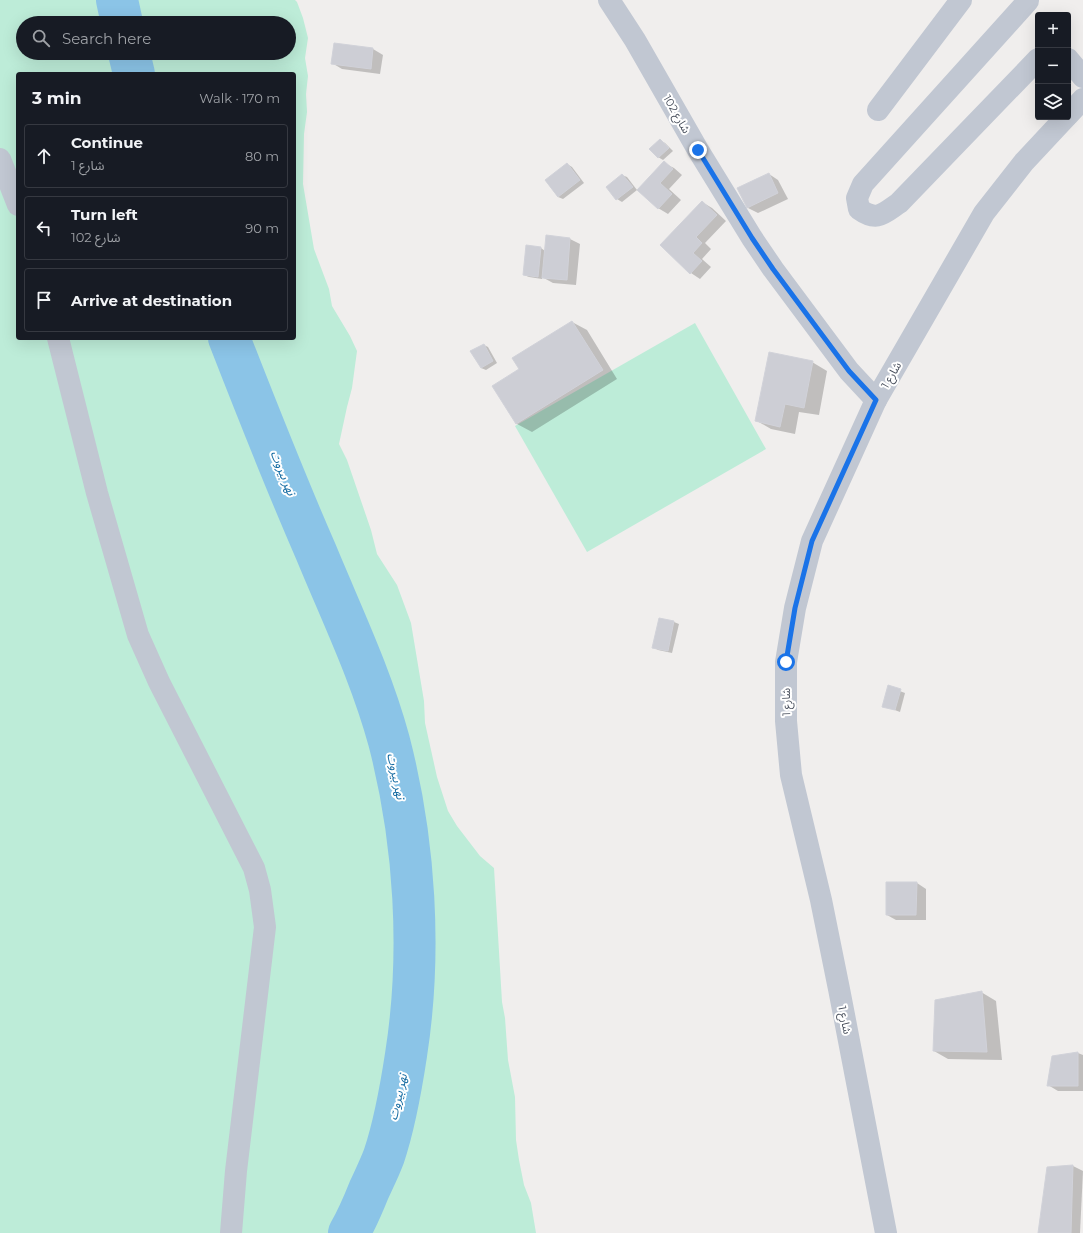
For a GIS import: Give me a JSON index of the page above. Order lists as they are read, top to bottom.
{
  "streets": {
    "street": ["شارع 102", "شارع 1"]
  },
  "crossings": [
    ["شارع 102", "شارع 1"]
  ],
  "water": ["نهر بيروت"],
  "page": {
    "map_buttons": ["+", "−"],
    "search": "Search here",
    "heading": ["3 min", "Walk · 170 m"],
    "list": [
      ["Continue", "شارع 1", "80 m"],
      ["Turn left", "شارع 102", "90 m"],
      "Arrive at destination"
    ]
  }
}
